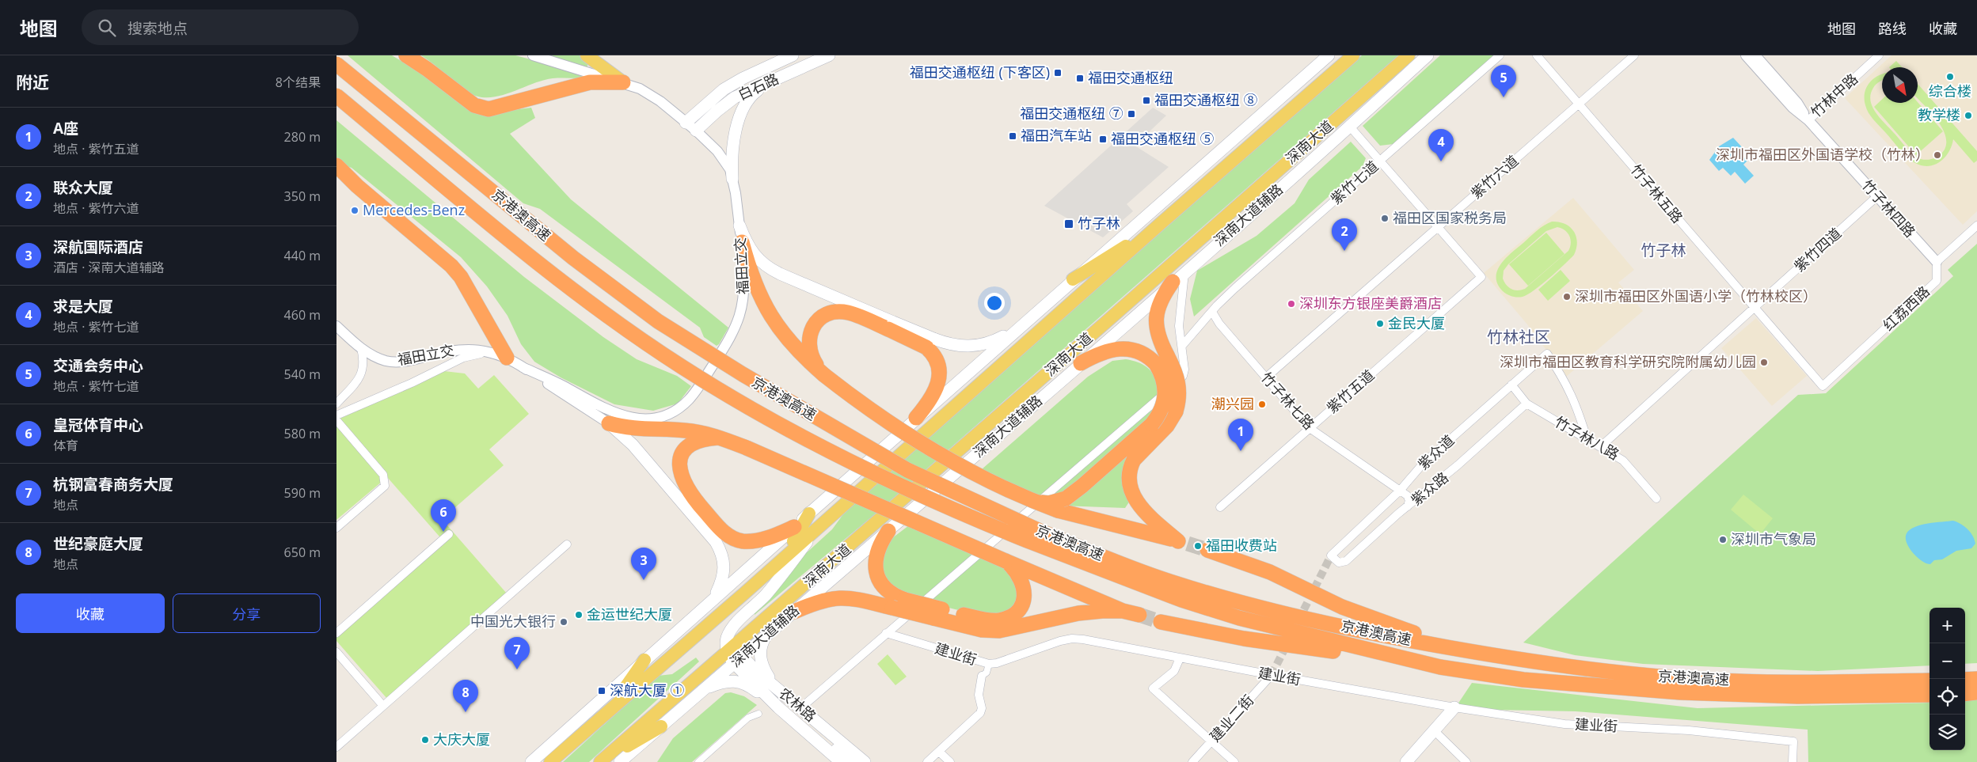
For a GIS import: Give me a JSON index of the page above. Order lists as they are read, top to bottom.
{
  "streets": {
    "highway": ["京港澳高速"],
    "main road": [
      "白石路",
      "深南大道",
      "深南大道辅路",
      "农林路"
    ],
    "street": [
      "竹林中路",
      "紫竹六道",
      "紫竹七道",
      "竹子林五路",
      "竹子林四路",
      "紫竹四道",
      "福田立交",
      "红荔西路",
      "紫竹五道",
      "竹子林七路",
      "竹子林八路",
      "紫众道",
      "紫众路",
      "建业街",
      "建业二街"
    ]
  },
  "crossings": [
    ["白石路", "福田立交"],
    ["竹林中路", "竹子林四路"],
    ["深南大道", "深南大道辅路"],
    ["深南大道", "农林路"],
    ["紫竹六道", "竹子林五路"],
    ["紫竹六道", "紫竹五道"],
    ["紫竹六道", "竹子林七路"],
    ["紫竹七道", "竹子林七路"],
    ["竹子林五路", "紫竹四道"],
    ["竹子林五路", "红荔西路"],
    ["竹子林四路", "紫竹四道"],
    ["竹子林四路", "红荔西路"],
    ["深南大道辅路", "农林路"],
    ["紫竹四道", "竹子林八路"],
    ["紫竹五道", "竹子林七路"],
    ["竹子林七路", "紫众道"],
    ["竹子林七路", "紫众路"],
    ["竹子林八路", "紫众道"],
    ["竹子林八路", "紫众路"],
    ["紫众道", "紫众路"],
    ["建业街", "建业二街"]
  ],
  "districts": ["竹子林", "竹林社区"],
  "places": {
    "transit": [
      "福田交通枢纽 (下客区)",
      "福田交通枢纽",
      "福田交通枢纽 ⑧",
      "福田交通枢纽 ⑦",
      "福田汽车站",
      "福田交通枢纽 ⑤",
      "竹子林",
      "深航大厦 ①"
    ],
    "other": [
      "综合楼",
      "教学楼",
      "深圳市福田区外国语学校（竹林）",
      "Mercedes-Benz",
      "福田区国家税务局",
      "深圳市福田区外国语小学（竹林校区）",
      "深圳东方银座美爵酒店",
      "金民大厦",
      "深圳市福田区教育科学研究院附属幼儿园",
      "潮兴园",
      "深圳市气象局",
      "福田收费站",
      "金运世纪大厦",
      "中国光大银行",
      "大庆大厦"
    ]
  },
  "north": "bottom right",
  "page": {
    "header": "地图",
    "search": "搜索地点",
    "nav": ["地图", "路线", "收藏"],
    "heading": ["附近", "8个结果"],
    "pins": [
      "5",
      "4",
      "2",
      "1",
      "6",
      "3",
      "7",
      "8"
    ],
    "list": [
      {
        "mark": "1",
        "name": "A座",
        "note": "地点 · 紫竹五道",
        "value": "280 m"
      },
      {
        "mark": "2",
        "name": "联众大厦",
        "note": "地点 · 紫竹六道",
        "value": "350 m"
      },
      {
        "mark": "3",
        "name": "深航国际酒店",
        "note": "酒店 · 深南大道辅路",
        "value": "440 m"
      },
      {
        "mark": "4",
        "name": "求是大厦",
        "note": "地点 · 紫竹七道",
        "value": "460 m"
      },
      {
        "mark": "5",
        "name": "交通会务中心",
        "note": "地点 · 紫竹七道",
        "value": "540 m"
      },
      {
        "mark": "6",
        "name": "皇冠体育中心",
        "note": "体育",
        "value": "580 m"
      },
      {
        "mark": "7",
        "name": "杭钢富春商务大厦",
        "note": "地点",
        "value": "590 m"
      },
      {
        "mark": "8",
        "name": "世纪豪庭大厦",
        "note": "地点",
        "value": "650 m"
      }
    ],
    "buttons": ["收藏", "分享"],
    "map_buttons": ["+", "−"]
  }
}
